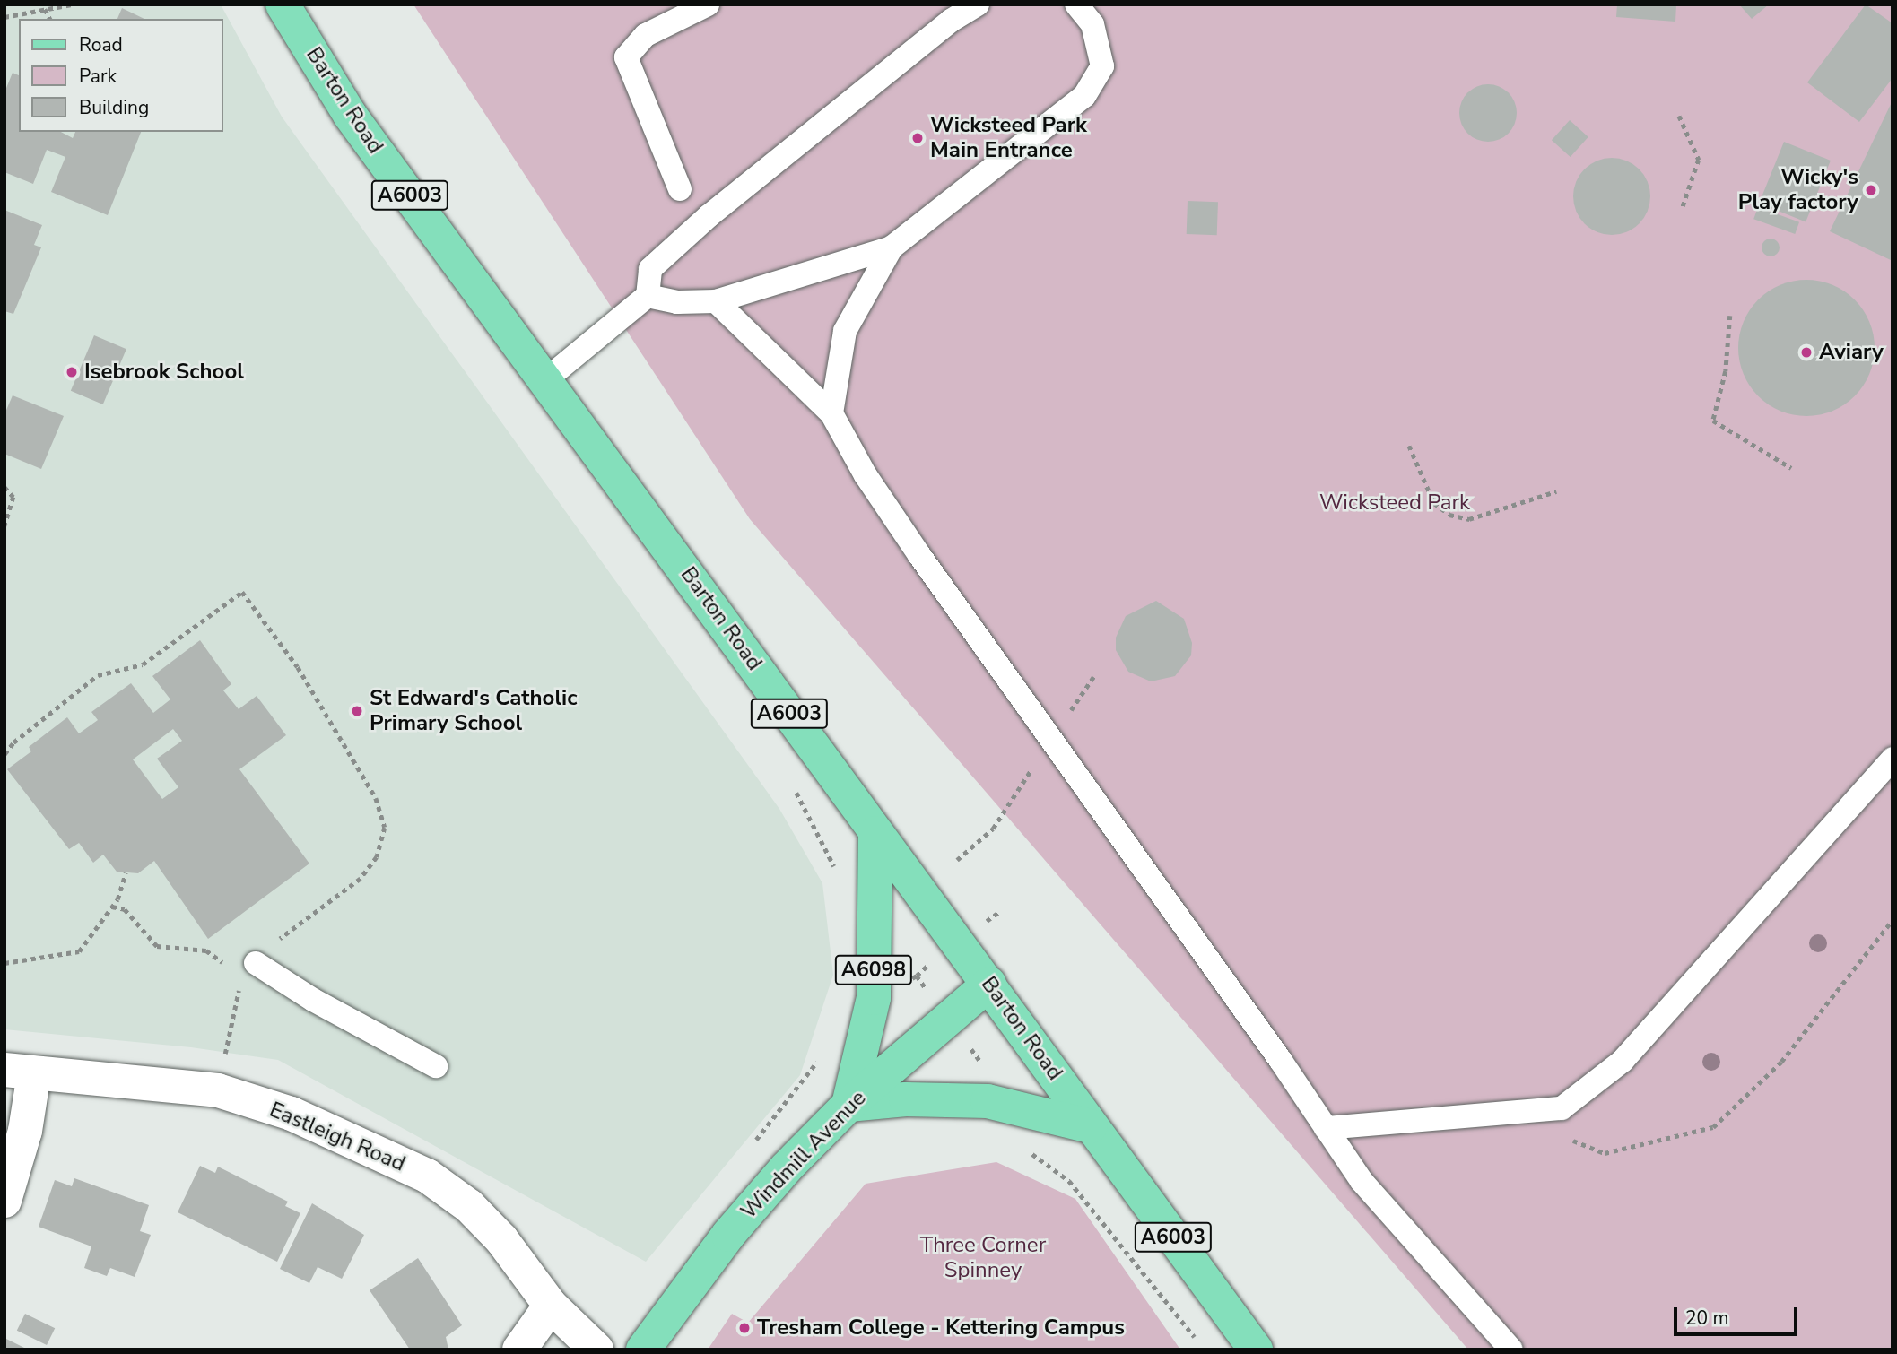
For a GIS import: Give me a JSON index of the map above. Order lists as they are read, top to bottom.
{
  "streets": {
    "main road": [
      "Barton Road",
      "A6003",
      "A6098",
      "Windmill Avenue"
    ],
    "street": ["Eastleigh Road"]
  },
  "crossings": [
    ["Barton Road", "A6098"],
    ["Barton Road", "Windmill Avenue"],
    ["A6098", "Windmill Avenue"]
  ],
  "parks": ["Wicksteed Park", "Three Corner Spinney"],
  "places": [
    "Wicksteed Park Main Entrance",
    "Wicky's Play factory",
    "Aviary",
    "Isebrook School",
    "St Edward's Catholic Primary School",
    "Tresham College - Kettering Campus"
  ],
  "legend": ["Road", "Park", "Building"],
  "scale_bar": "20 m"
}
